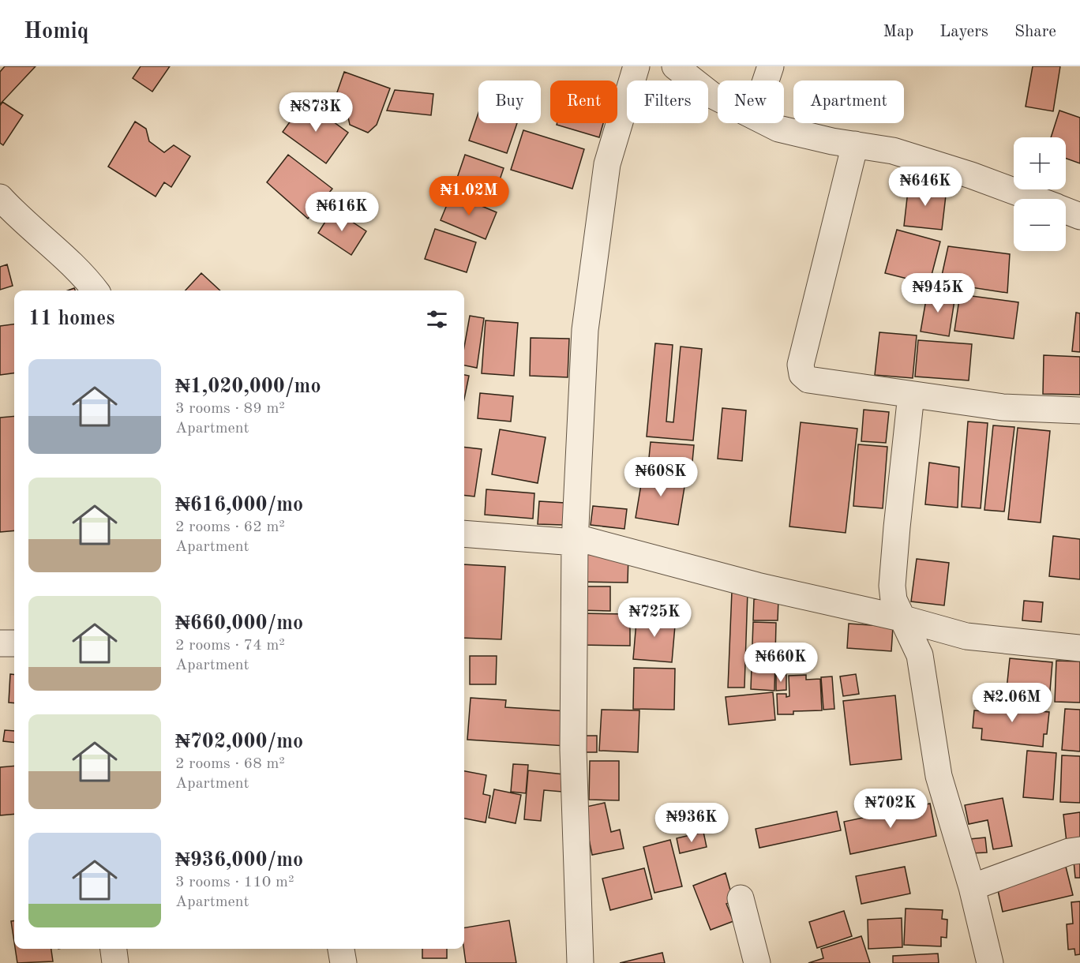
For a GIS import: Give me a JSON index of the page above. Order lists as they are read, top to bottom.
{
  "page": {
    "header": "Homiq",
    "nav": ["Map", "Layers", "Share"],
    "chip": [
      "Buy",
      "Rent",
      "Filters",
      "New",
      "Apartment"
    ],
    "price": [
      "₦873K",
      "₦646K",
      "₦1.02M",
      "₦616K",
      "₦945K",
      "₦608K",
      "₦725K",
      "₦660K",
      "₦2.06M",
      "₦702K",
      "₦936K"
    ],
    "map_buttons": ["+", "−"],
    "heading": "11 homes",
    "list": [
      {
        "name": "₦1,020,000/mo",
        "note": "3 rooms · 89 m² · Apartment"
      },
      {
        "name": "₦616,000/mo",
        "note": "2 rooms · 62 m² · Apartment"
      },
      {
        "name": "₦660,000/mo",
        "note": "2 rooms · 74 m² · Apartment"
      },
      {
        "name": "₦702,000/mo",
        "note": "2 rooms · 68 m² · Apartment"
      },
      {
        "name": "₦936,000/mo",
        "note": "3 rooms · 110 m² · Apartment"
      }
    ]
  }
}
